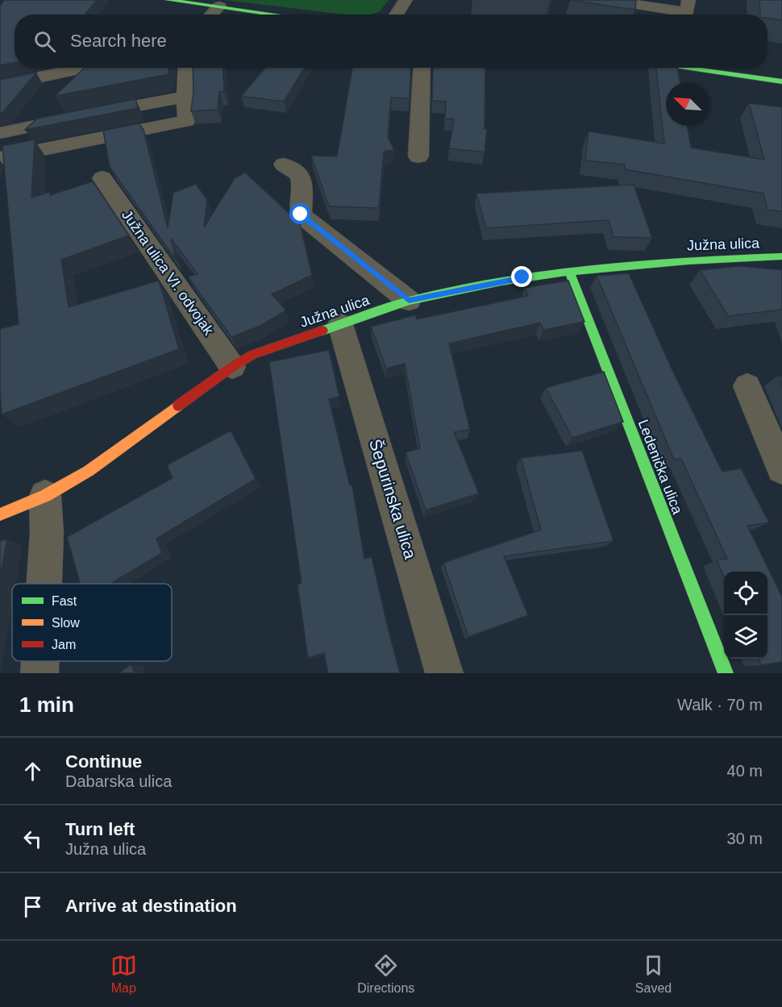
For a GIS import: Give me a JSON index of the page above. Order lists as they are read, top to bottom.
{
  "streets": {
    "street": [
      "Južna ulica",
      "Južna ulica VI. odvojak",
      "Ledenička ulica",
      "Šepurinska ulica"
    ]
  },
  "crossings": [
    ["Južna ulica", "Južna ulica VI. odvojak"],
    ["Južna ulica", "Ledenička ulica"],
    ["Južna ulica", "Šepurinska ulica"]
  ],
  "legend": ["Fast", "Slow", "Jam"],
  "north": "top left",
  "page": {
    "search": "Search here",
    "heading": ["1 min", "Walk · 70 m"],
    "list": [
      ["Continue", "Dabarska ulica", "40 m"],
      ["Turn left", "Južna ulica", "30 m"],
      "Arrive at destination"
    ],
    "nav": ["Map", "Directions", "Saved"]
  }
}
